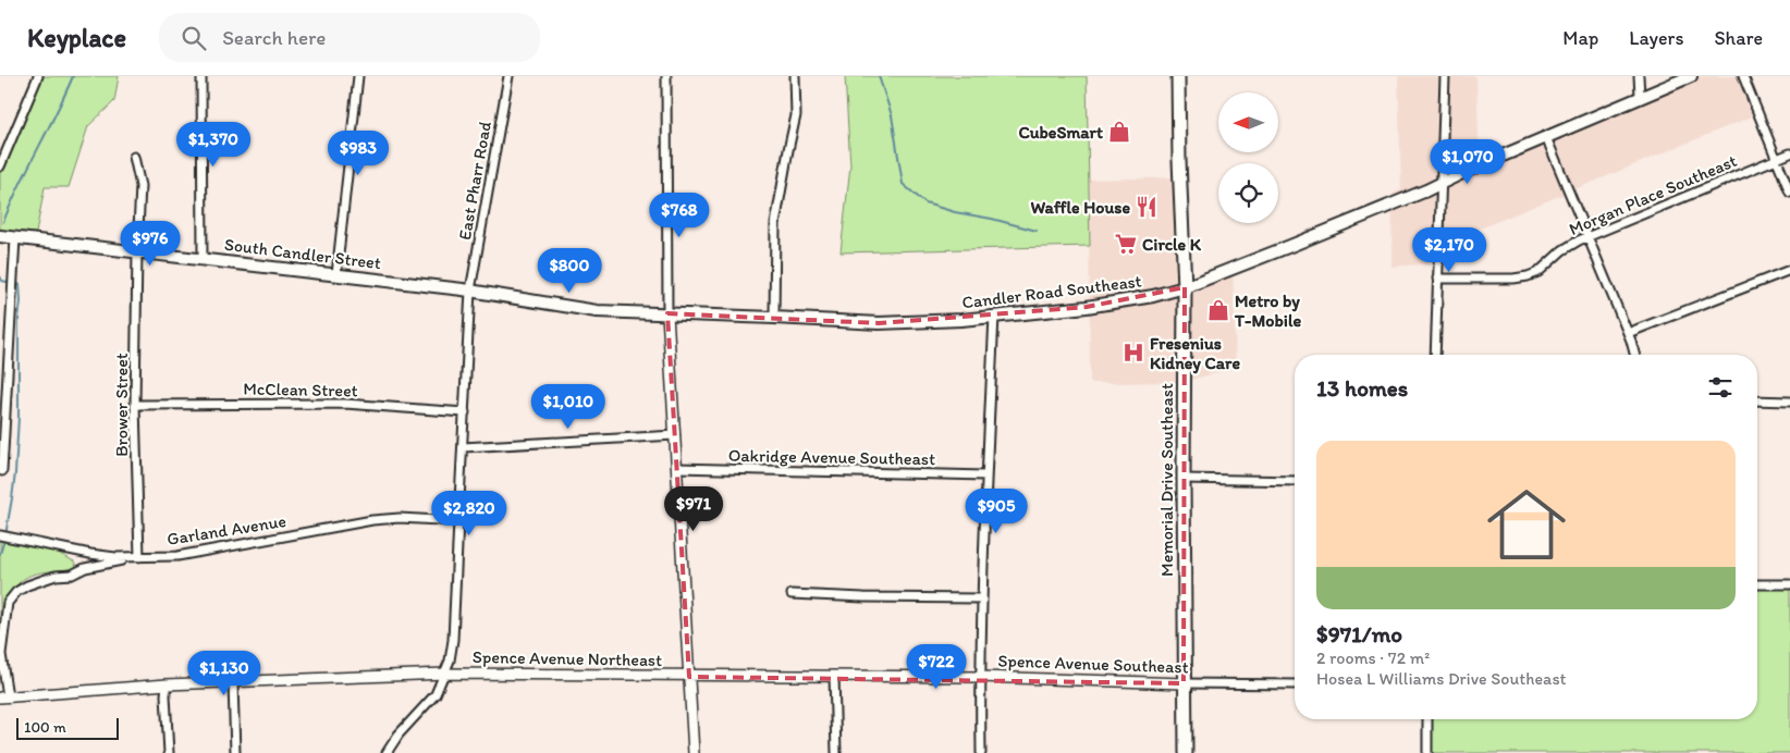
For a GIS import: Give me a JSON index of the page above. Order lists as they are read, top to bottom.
{
  "streets": {
    "main road": ["South Candler Street", "Candler Road Southeast", "Memorial Drive Southeast"],
    "street": [
      "East Pharr Road",
      "Morgan Place Southeast",
      "McClean Street",
      "Brower Street",
      "Oakridge Avenue Southeast",
      "Garland Avenue",
      "Spence Avenue Northeast",
      "Spence Avenue Southeast"
    ]
  },
  "crossings": [
    ["East Pharr Road", "South Candler Street"],
    ["East Pharr Road", "McClean Street"],
    ["East Pharr Road", "Garland Avenue"],
    ["East Pharr Road", "Spence Avenue Northeast"],
    ["South Candler Street", "Candler Road Southeast"],
    ["South Candler Street", "Brower Street"],
    ["Candler Road Southeast", "Memorial Drive Southeast"],
    ["McClean Street", "Brower Street"],
    ["Brower Street", "Garland Avenue"],
    ["Memorial Drive Southeast", "Spence Avenue Southeast"],
    ["Spence Avenue Northeast", "Spence Avenue Southeast"]
  ],
  "places": {
    "shop": ["CubeSmart", "Metro by T-Mobile"],
    "restaurant": ["Waffle House"],
    "supermarket": ["Circle K"],
    "hospital": ["Fresenius Kidney Care"]
  },
  "scale_bar": "100 m",
  "north": "left",
  "page": {
    "header": "Keyplace",
    "search": "Search here",
    "nav": ["Map", "Layers", "Share"],
    "price": [
      "$1,370",
      "$983",
      "$1,070",
      "$768",
      "$976",
      "$2,170",
      "$800",
      "$1,010",
      "$971",
      "$905",
      "$2,820",
      "$722",
      "$1,130"
    ],
    "heading": "13 homes",
    "list": [
      {
        "name": "$971/mo",
        "note": "2 rooms · 72 m² · Hosea L Williams Drive Southeast"
      }
    ],
    "scale": "100 m"
  }
}
